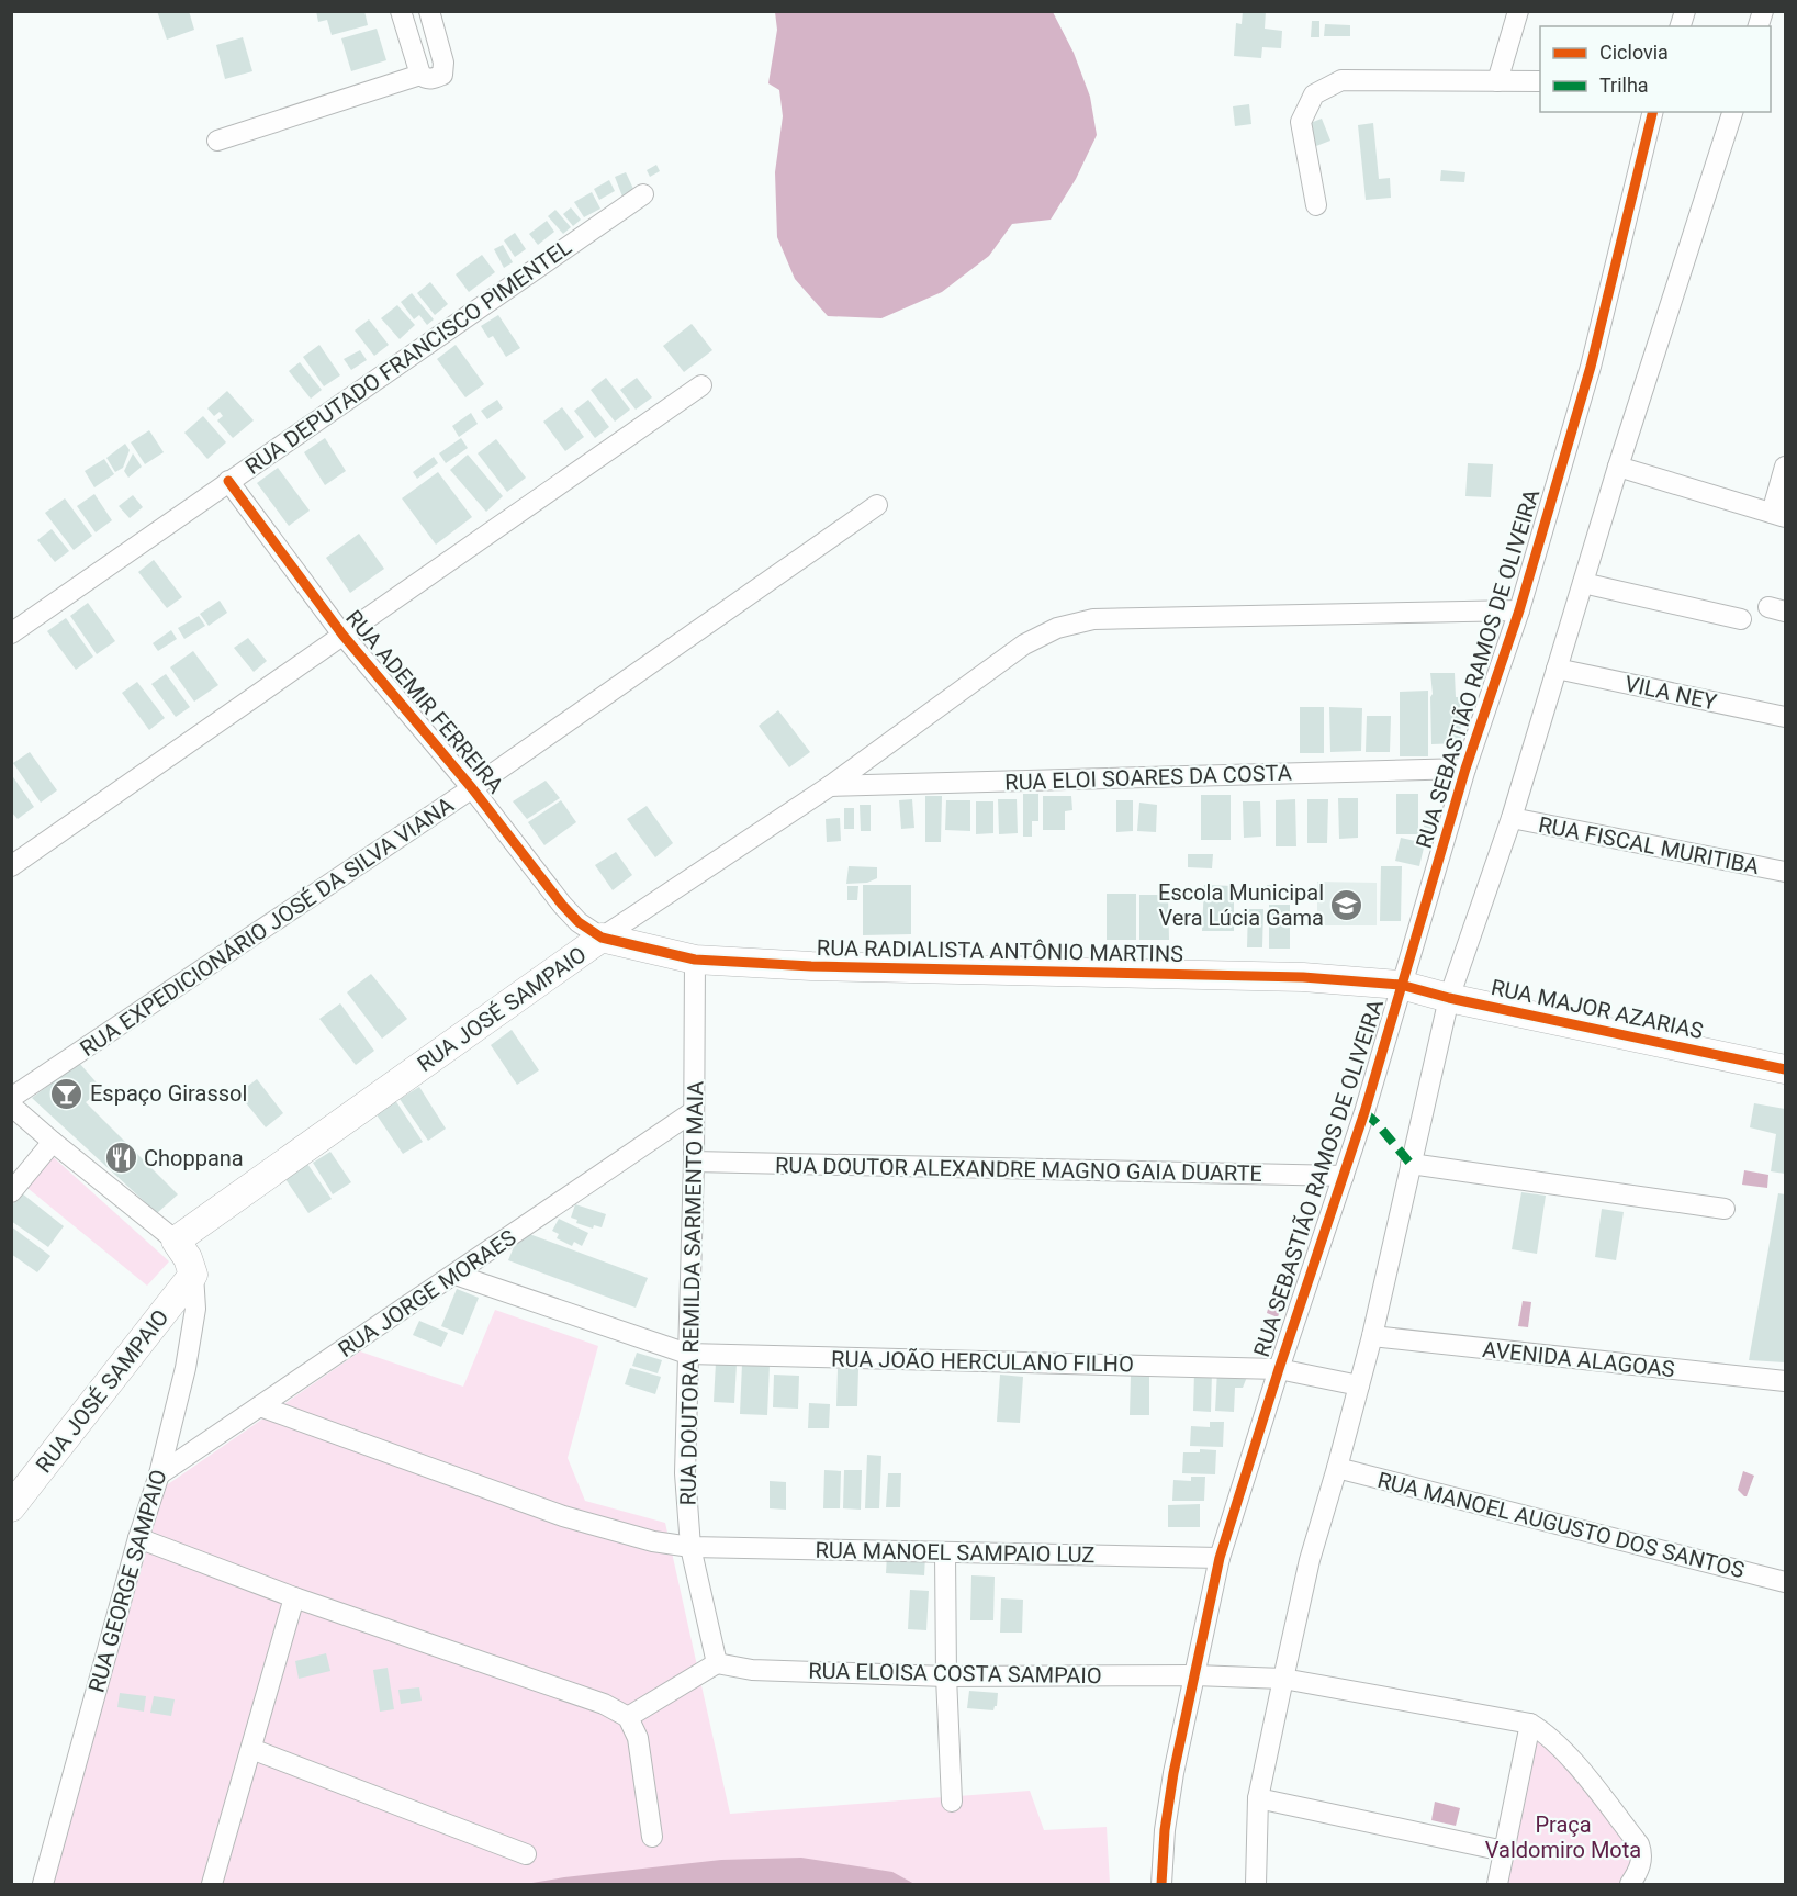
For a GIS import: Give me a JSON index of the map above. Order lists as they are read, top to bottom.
{
  "streets": {
    "street": [
      "RUA DEPUTADO FRANCISCO PIMENTEL",
      "RUA SEBASTIÃO RAMOS DE OLIVEIRA",
      "VILA NEY",
      "RUA ADEMIR FERREIRA",
      "RUA ELOI SOARES DA COSTA",
      "RUA FISCAL MURITIBA",
      "RUA EXPEDICIONÁRIO JOSÉ DA SILVA VIANA",
      "RUA RADIALISTA ANTÔNIO MARTINS",
      "RUA JOSÉ SAMPAIO",
      "RUA MAJOR AZARIAS",
      "RUA DOUTOR ALEXANDRE MAGNO GAIA DUARTE",
      "RUA JORGE MORAES",
      "RUA DOUTORA REMILDA SARMENTO MAIA",
      "AVENIDA ALAGOAS",
      "RUA JOÃO HERCULANO FILHO",
      "RUA MANOEL AUGUSTO DOS SANTOS",
      "RUA MANOEL SAMPAIO LUZ",
      "RUA GEORGE SAMPAIO",
      "RUA ELOISA COSTA SAMPAIO"
    ]
  },
  "crossings": [
    ["RUA DEPUTADO FRANCISCO PIMENTEL", "RUA ADEMIR FERREIRA"],
    ["RUA SEBASTIÃO RAMOS DE OLIVEIRA", "RUA ELOI SOARES DA COSTA"],
    ["RUA SEBASTIÃO RAMOS DE OLIVEIRA", "RUA RADIALISTA ANTÔNIO MARTINS"],
    ["RUA SEBASTIÃO RAMOS DE OLIVEIRA", "RUA JOSÉ SAMPAIO"],
    ["RUA SEBASTIÃO RAMOS DE OLIVEIRA", "RUA MAJOR AZARIAS"],
    ["RUA SEBASTIÃO RAMOS DE OLIVEIRA", "RUA DOUTOR ALEXANDRE MAGNO GAIA DUARTE"],
    ["RUA SEBASTIÃO RAMOS DE OLIVEIRA", "RUA JOÃO HERCULANO FILHO"],
    ["RUA SEBASTIÃO RAMOS DE OLIVEIRA", "RUA MANOEL SAMPAIO LUZ"],
    ["RUA SEBASTIÃO RAMOS DE OLIVEIRA", "RUA ELOISA COSTA SAMPAIO"],
    ["RUA ADEMIR FERREIRA", "RUA EXPEDICIONÁRIO JOSÉ DA SILVA VIANA"],
    ["RUA ADEMIR FERREIRA", "RUA RADIALISTA ANTÔNIO MARTINS"],
    ["RUA ADEMIR FERREIRA", "RUA JOSÉ SAMPAIO"],
    ["RUA ELOI SOARES DA COSTA", "RUA JOSÉ SAMPAIO"],
    ["RUA RADIALISTA ANTÔNIO MARTINS", "RUA JOSÉ SAMPAIO"],
    ["RUA RADIALISTA ANTÔNIO MARTINS", "RUA MAJOR AZARIAS"],
    ["RUA RADIALISTA ANTÔNIO MARTINS", "RUA DOUTORA REMILDA SARMENTO MAIA"],
    ["RUA JOSÉ SAMPAIO", "RUA GEORGE SAMPAIO"],
    ["RUA DOUTOR ALEXANDRE MAGNO GAIA DUARTE", "RUA DOUTORA REMILDA SARMENTO MAIA"],
    ["RUA JORGE MORAES", "RUA DOUTORA REMILDA SARMENTO MAIA"],
    ["RUA JORGE MORAES", "RUA JOÃO HERCULANO FILHO"],
    ["RUA JORGE MORAES", "RUA MANOEL SAMPAIO LUZ"],
    ["RUA JORGE MORAES", "RUA GEORGE SAMPAIO"],
    ["RUA DOUTORA REMILDA SARMENTO MAIA", "RUA JOÃO HERCULANO FILHO"],
    ["RUA DOUTORA REMILDA SARMENTO MAIA", "RUA MANOEL SAMPAIO LUZ"],
    ["RUA DOUTORA REMILDA SARMENTO MAIA", "RUA ELOISA COSTA SAMPAIO"]
  ],
  "parks": ["Praça Valdomiro Mota"],
  "places": {
    "school or university": ["Escola Municipal Vera Lúcia Gama"],
    "bar": ["Espaço Girassol"],
    "restaurant": ["Choppana"]
  },
  "legend": ["Ciclovia", "Trilha"]
}
